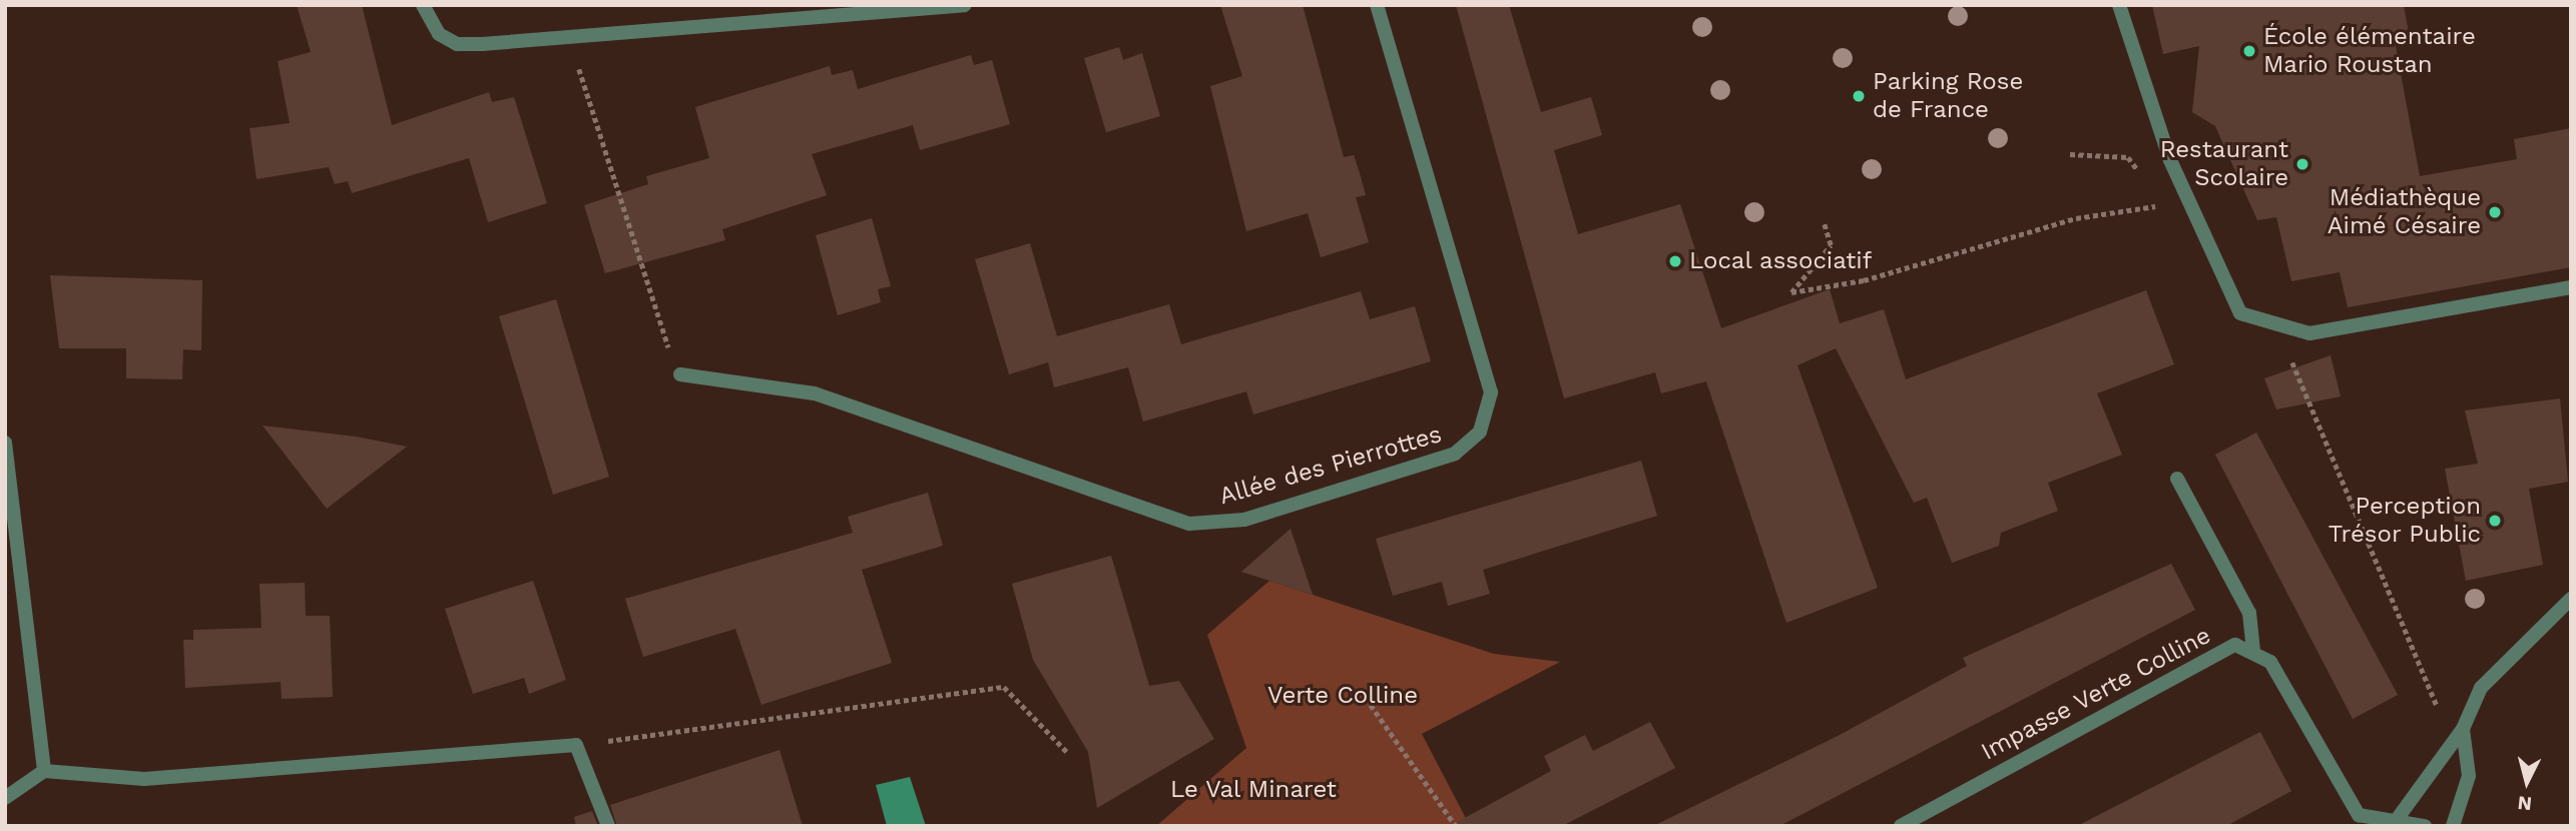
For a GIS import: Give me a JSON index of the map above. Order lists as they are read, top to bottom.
{
  "streets": {
    "street": ["Allée des Pierrottes", "Impasse Verte Colline"]
  },
  "parks": ["Verte Colline", "Le Val Minaret"],
  "places": [
    "École élémentaire Mario Roustan",
    "Parking Rose de France",
    "Restaurant Scolaire",
    "Médiathèque Aimé Césaire",
    "Local associatif",
    "Perception Trésor Public"
  ],
  "north": "bottom"
}
